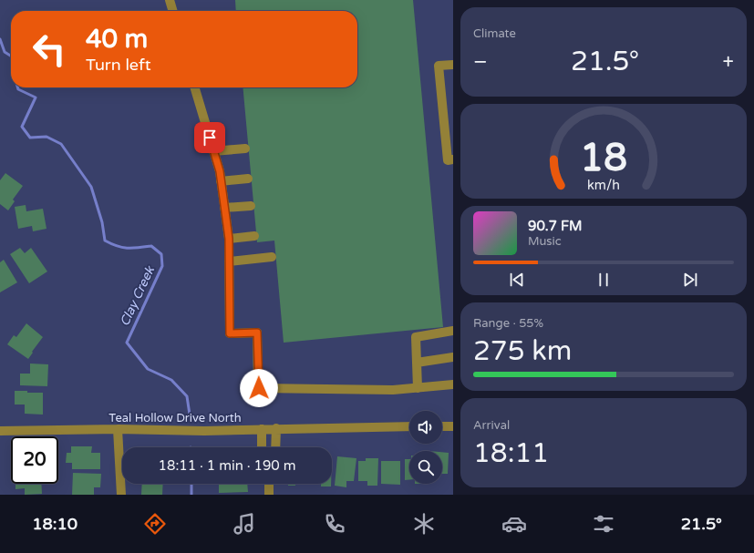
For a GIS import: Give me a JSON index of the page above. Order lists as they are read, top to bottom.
{
  "streets": {
    "street": ["Teal Hollow Drive North"]
  },
  "water": ["Clay Creek"],
  "page": {
    "tile": [
      "Climate",
      ["Range · 55%", "275 km"],
      ["Arrival", "18:11"]
    ],
    "turn": ["40 m", "Turn left"],
    "heat": ["−", "21.5°", "+"],
    "song": ["90.7 FM", "Music"],
    "limit": "20",
    "trip": "18:11 · 1 min · 190 m",
    "tabs": ["18:10", "21.5°"],
    "gauge": ["18", "km/h"]
  }
}
